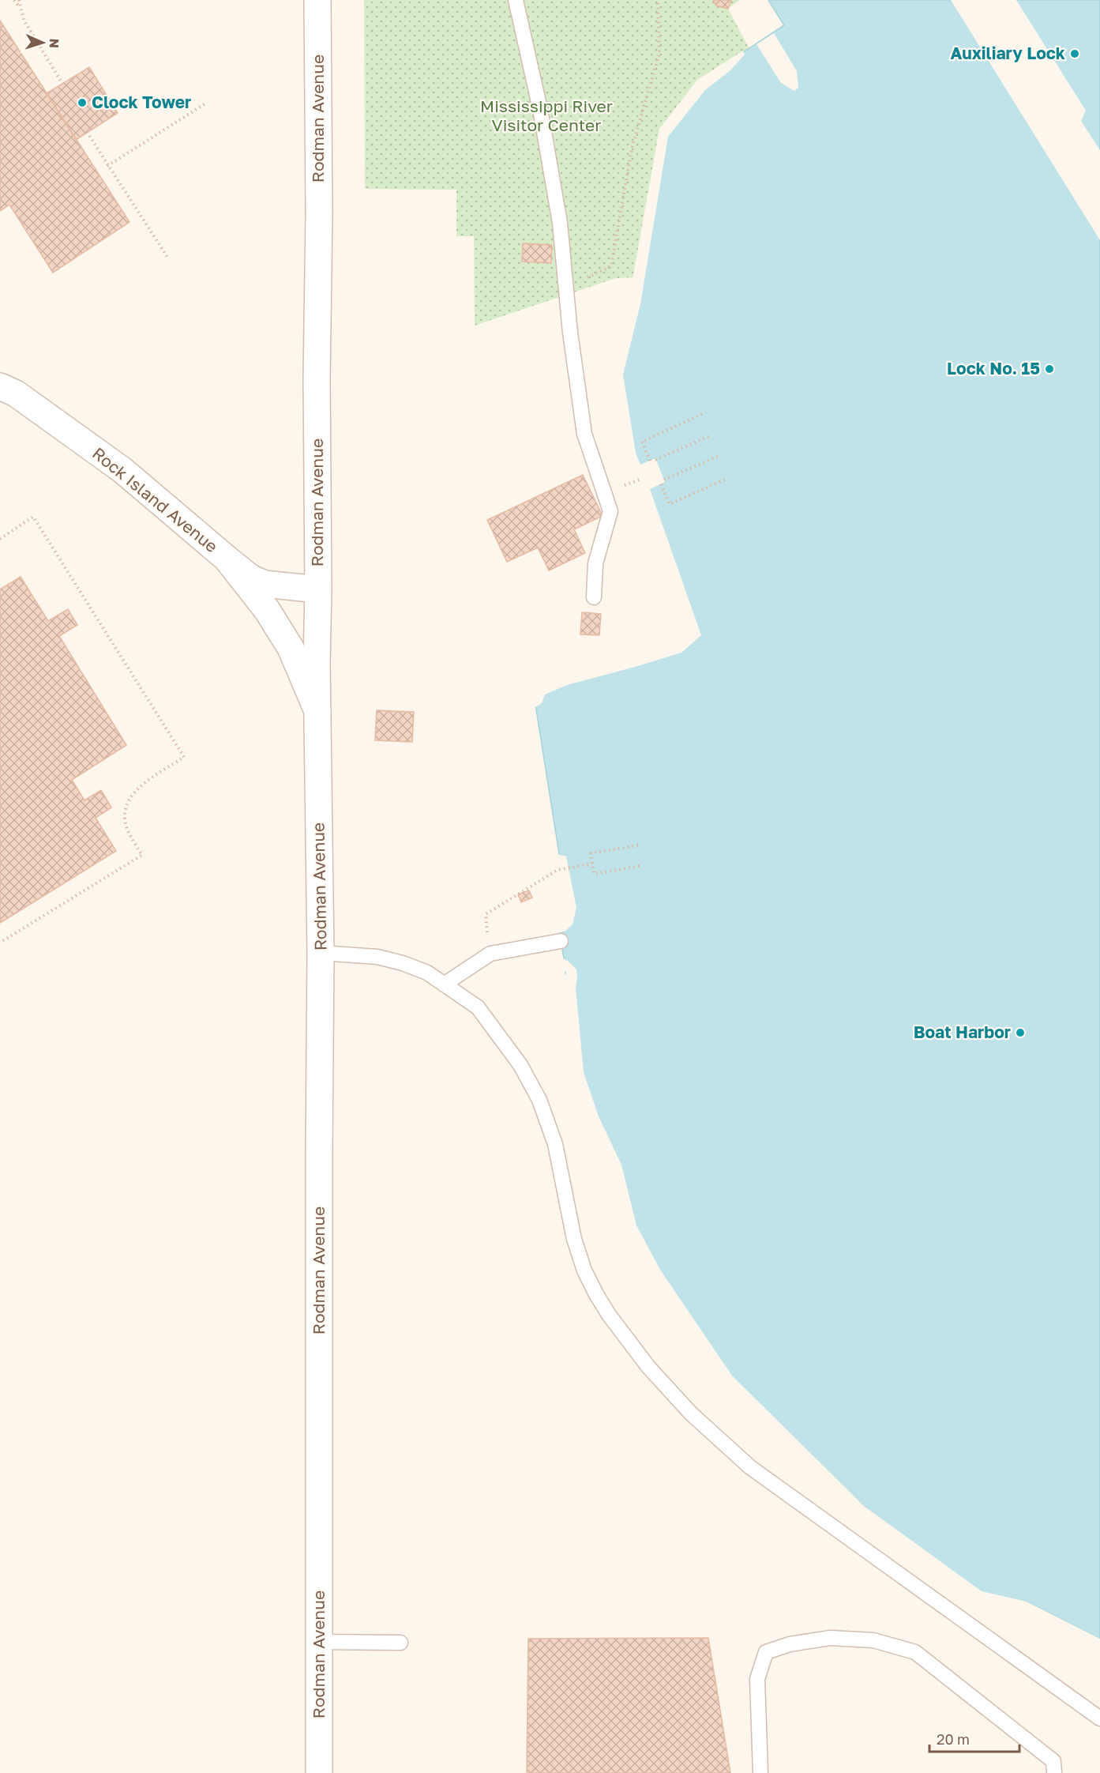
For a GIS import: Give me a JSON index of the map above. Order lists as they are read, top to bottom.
{
  "streets": {
    "street": ["Rodman Avenue", "Rock Island Avenue"]
  },
  "crossings": [
    ["Rodman Avenue", "Rock Island Avenue"]
  ],
  "parks": ["Mississippi River Visitor Center"],
  "places": [
    "Auxiliary Lock",
    "Clock Tower",
    "Lock No. 15",
    "Boat Harbor"
  ],
  "scale_bar": "20 m",
  "north": "right"
}
